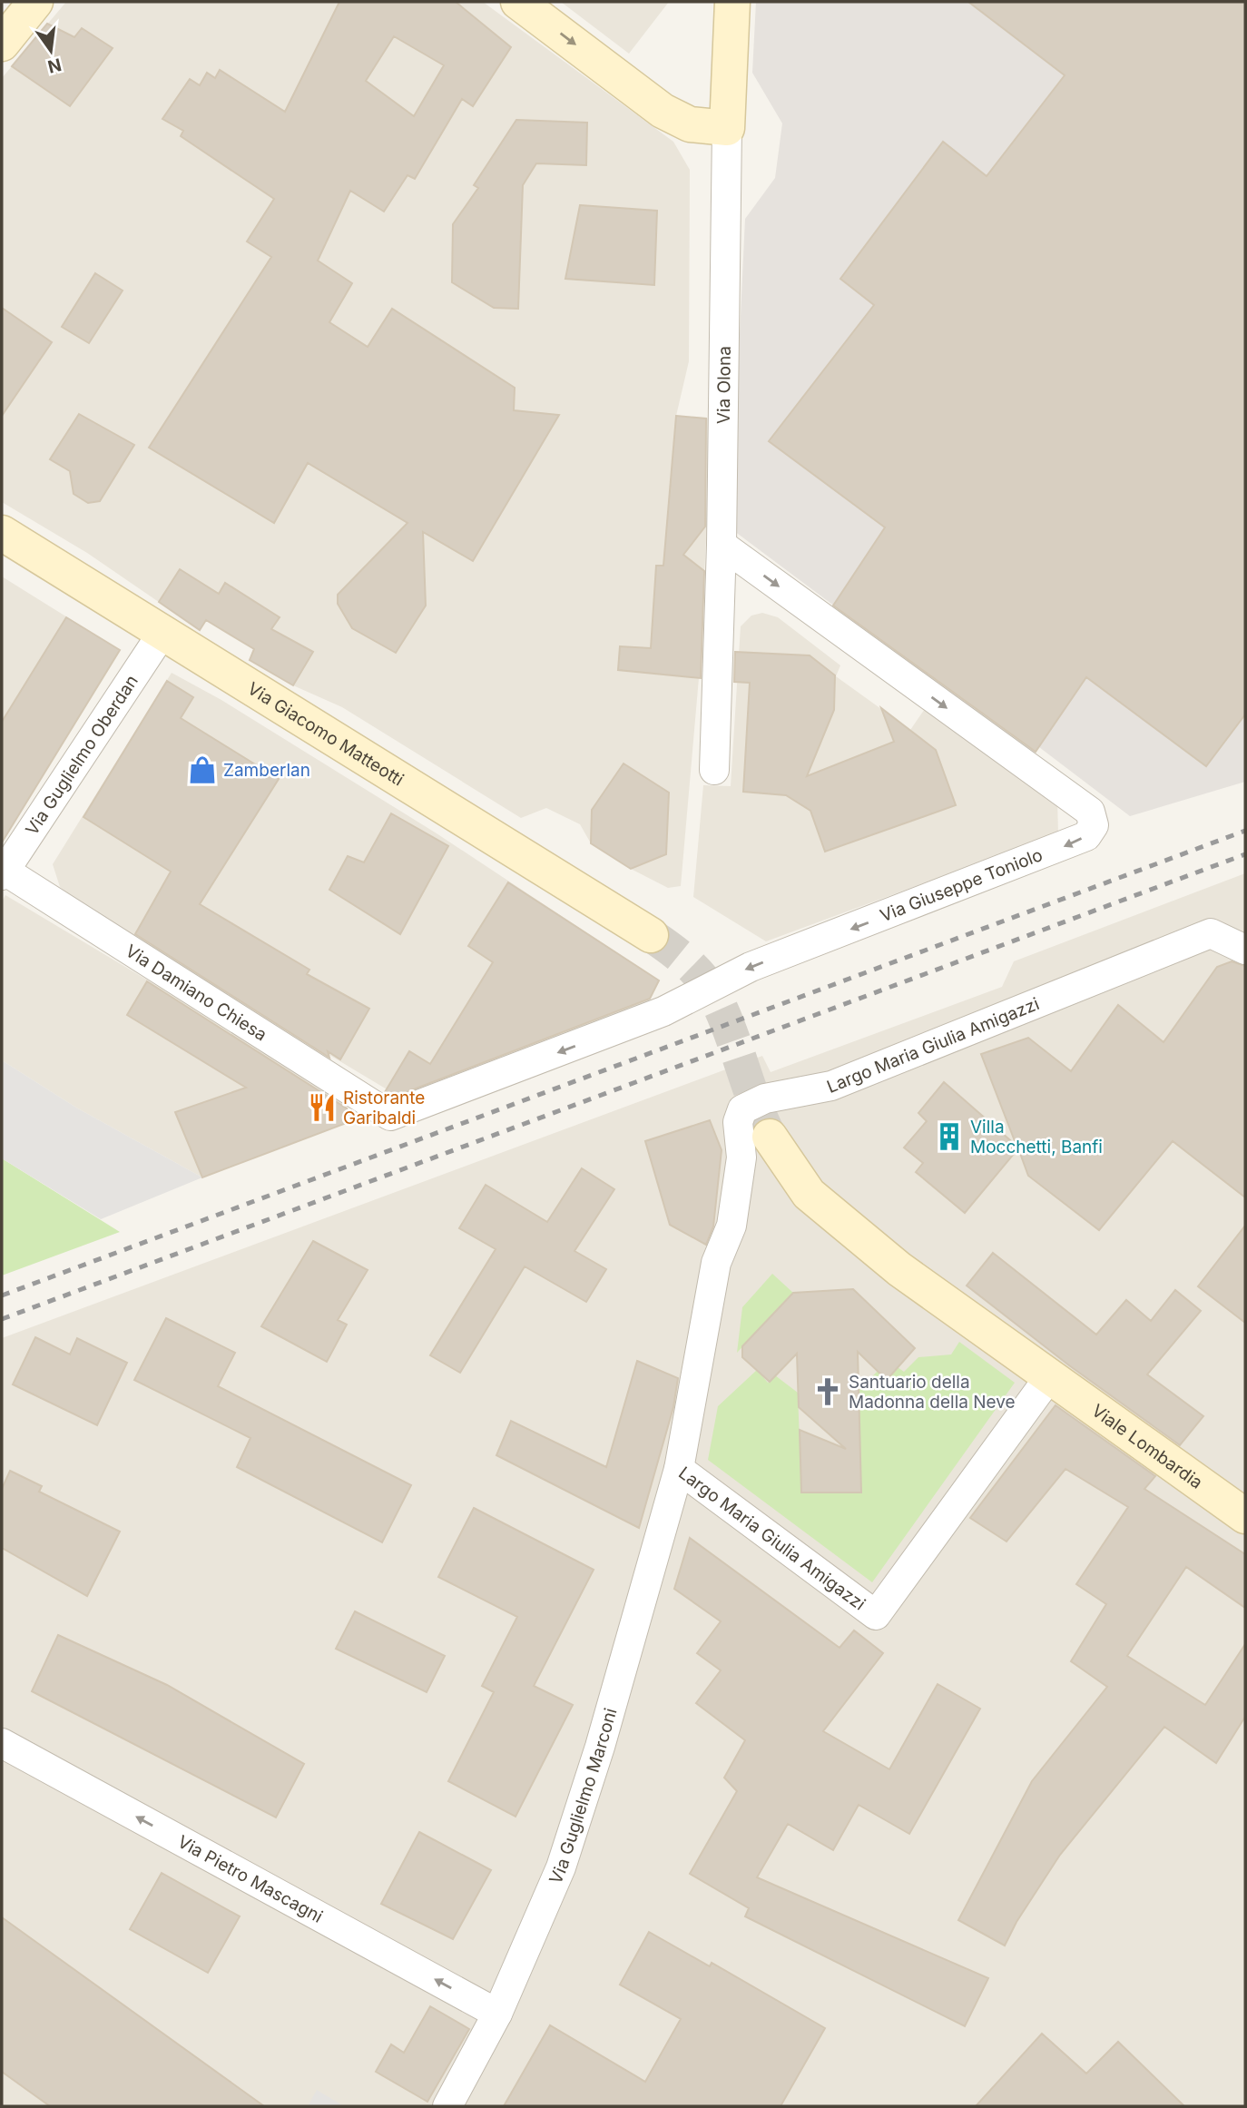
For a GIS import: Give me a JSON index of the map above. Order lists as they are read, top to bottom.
{
  "streets": {
    "street": [
      "Via Olona",
      "Via Giacomo Matteotti",
      "Via Guglielmo Oberdan",
      "Via Giuseppe Toniolo",
      "Via Damiano Chiesa",
      "Largo Maria Giulia Amigazzi",
      "Viale Lombardia",
      "Via Guglielmo Marconi",
      "Via Pietro Mascagni"
    ]
  },
  "crossings": [
    ["Via Olona", "Via Giuseppe Toniolo"],
    ["Via Giacomo Matteotti", "Via Guglielmo Oberdan"],
    ["Via Guglielmo Oberdan", "Via Damiano Chiesa"],
    ["Via Giuseppe Toniolo", "Via Damiano Chiesa"],
    ["Largo Maria Giulia Amigazzi", "Viale Lombardia"],
    ["Largo Maria Giulia Amigazzi", "Via Guglielmo Marconi"],
    ["Via Guglielmo Marconi", "Via Pietro Mascagni"]
  ],
  "one_way": ["Via Pietro Mascagni"],
  "places": {
    "shop": ["Zamberlan"],
    "restaurant": ["Ristorante Garibaldi"],
    "building": ["Villa Mocchetti, Banfi"],
    "church": ["Santuario della Madonna della Neve"]
  },
  "north": "bottom"
}
